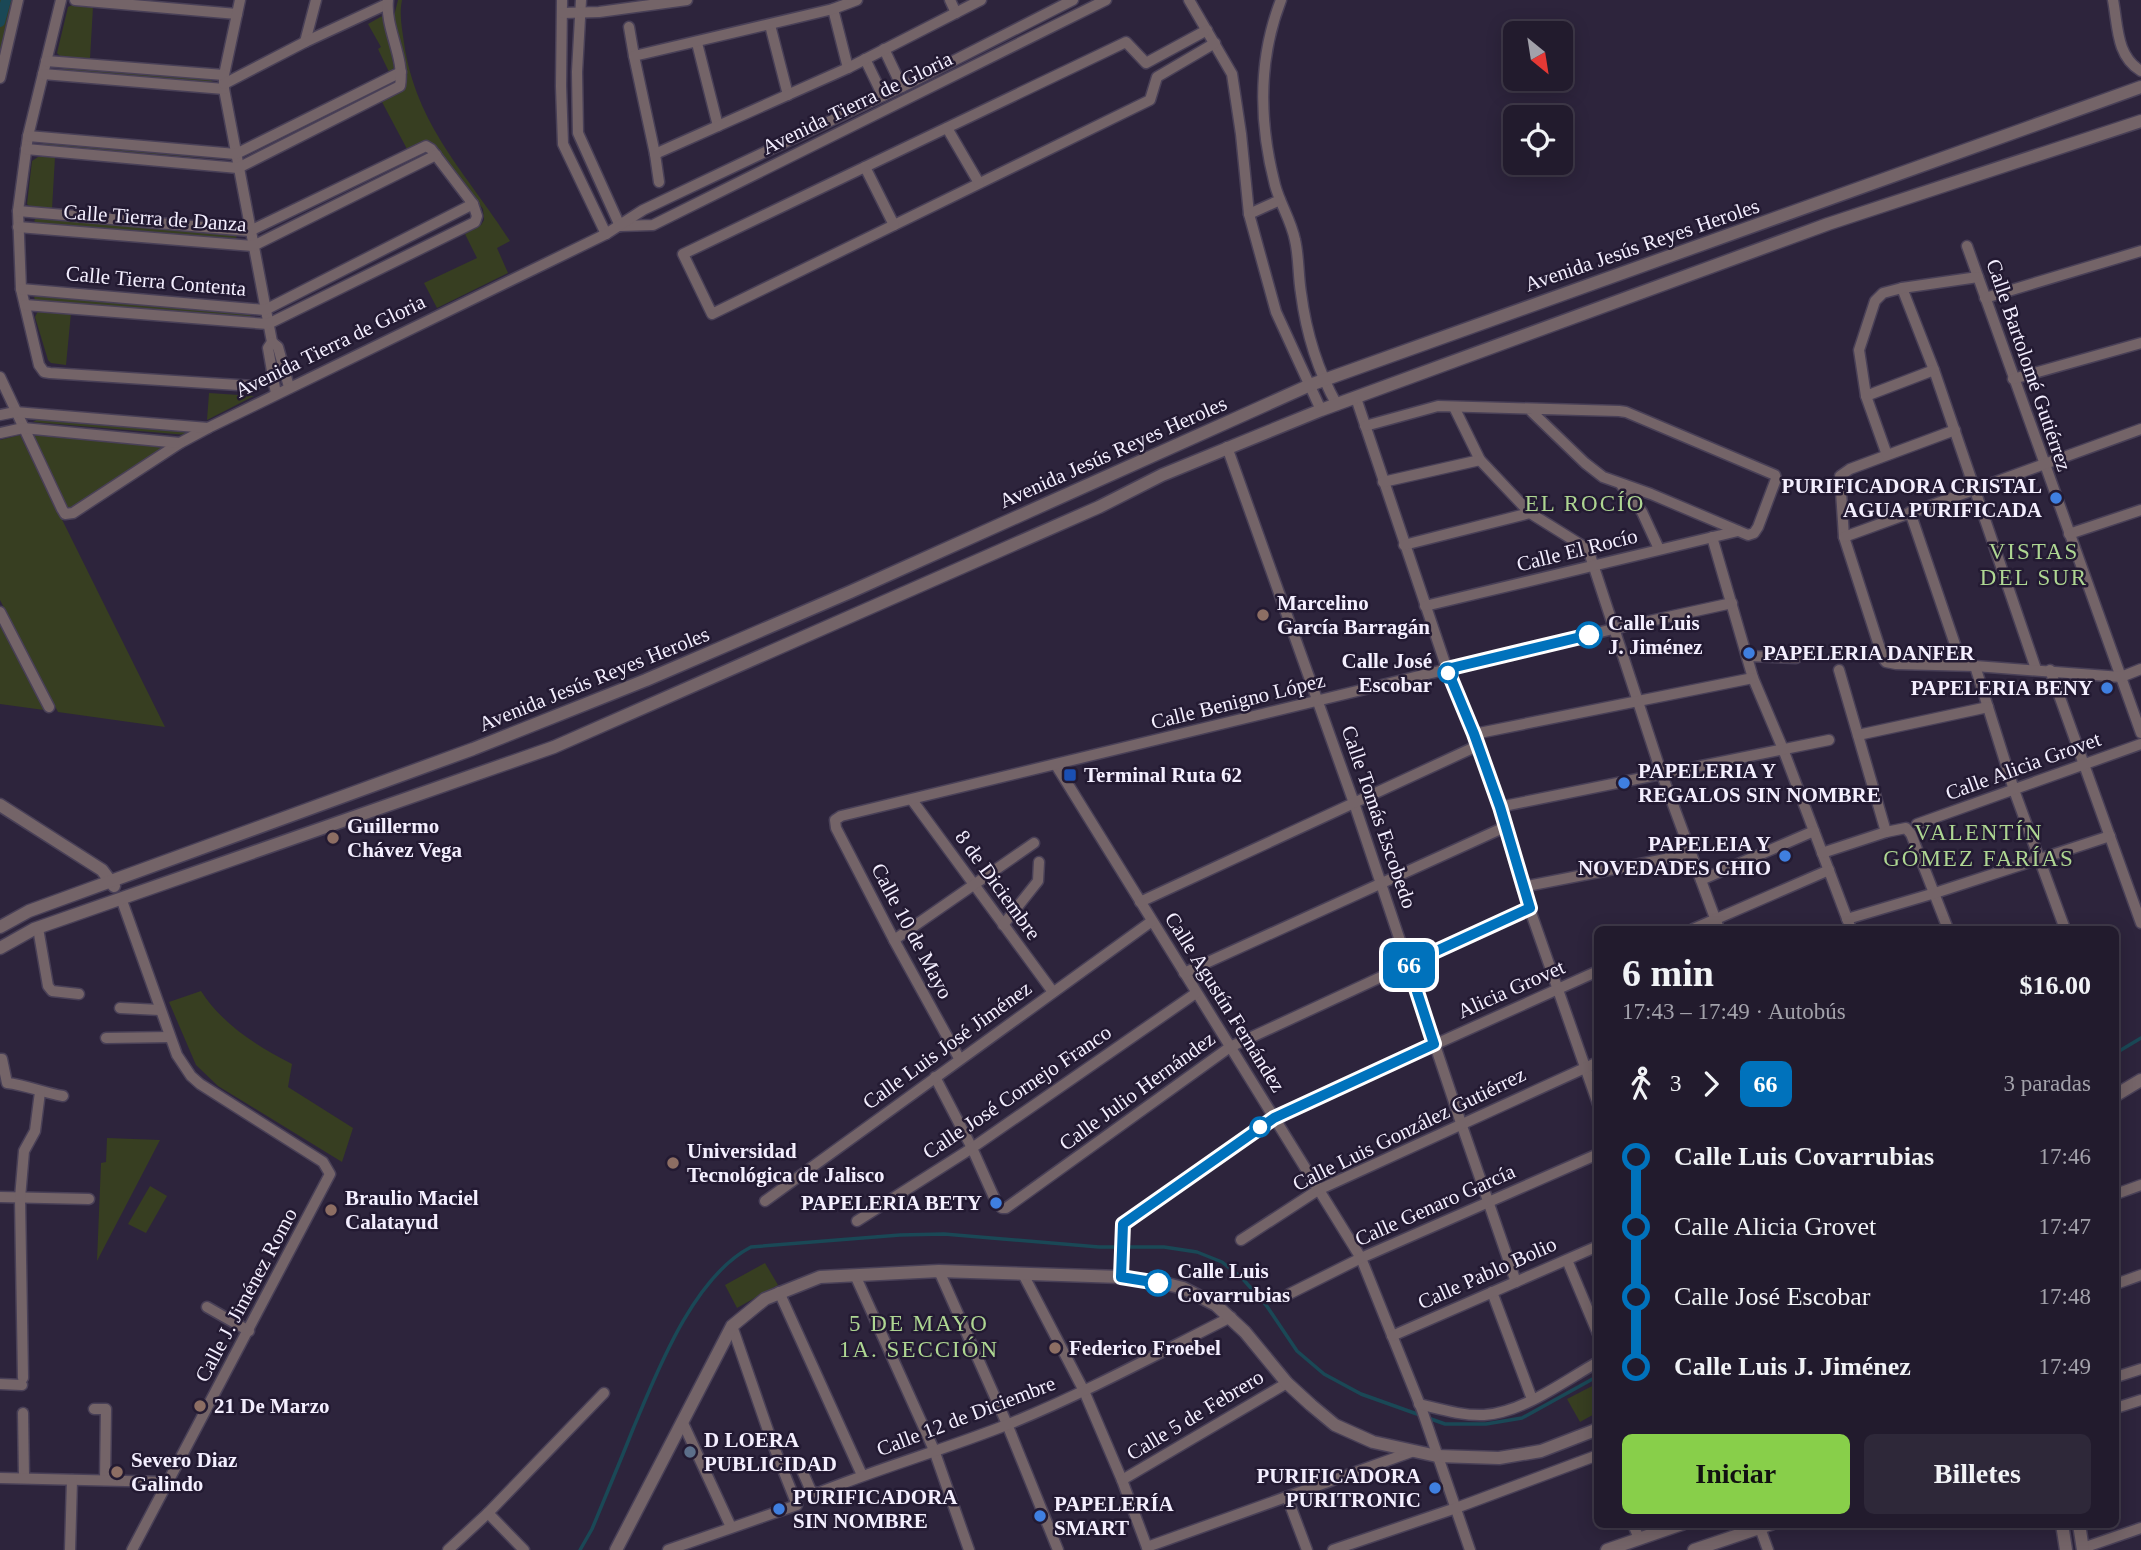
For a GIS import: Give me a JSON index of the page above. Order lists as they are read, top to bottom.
{
  "streets": {
    "street": [
      "Avenida Tierra de Gloria",
      "Calle Tierra de Danza",
      "Avenida Jesús Reyes Heroles",
      "Calle Tierra Contenta",
      "Calle Bartolomé Gutiérrez",
      "Calle El Rocío",
      "Calle Benigno López",
      "Calle Alicia Grovet",
      "Calle Tomás Escobedo",
      "8 de Diciembre",
      "Calle 10 de Mayo",
      "Alicia Grovet",
      "Calle Agustín Fernández",
      "Calle Luis José Jiménez",
      "Calle Julio Hernández",
      "Calle José Cornejo Franco",
      "Calle Luis González Gutiérrez",
      "Calle Genaro García",
      "Calle Pablo Bolio",
      "Calle J. Jiménez Romo",
      "Calle 5 de Febrero",
      "Calle 12 de Diciembre"
    ]
  },
  "crossings": [
    ["Avenida Jesús Reyes Heroles", "Calle Tomás Escobedo"],
    ["Calle Benigno López", "Calle Tomás Escobedo"],
    ["Calle Benigno López", "8 de Diciembre"],
    ["Calle Benigno López", "Calle 10 de Mayo"],
    ["Calle Benigno López", "Calle Agustín Fernández"],
    ["Calle Tomás Escobedo", "Alicia Grovet"],
    ["Calle Tomás Escobedo", "Calle Julio Hernández"],
    ["Calle Tomás Escobedo", "Calle Luis González Gutiérrez"],
    ["Calle Tomás Escobedo", "Calle Genaro García"],
    ["Calle Tomás Escobedo", "Calle Pablo Bolio"],
    ["8 de Diciembre", "Calle Luis José Jiménez"],
    ["Calle 10 de Mayo", "Calle Luis José Jiménez"],
    ["Alicia Grovet", "Calle Agustín Fernández"],
    ["Calle Agustín Fernández", "Calle Luis José Jiménez"],
    ["Calle Agustín Fernández", "Calle Julio Hernández"],
    ["Calle Agustín Fernández", "Calle José Cornejo Franco"],
    ["Calle Agustín Fernández", "Calle Luis González Gutiérrez"],
    ["Calle Agustín Fernández", "Calle Genaro García"],
    ["Calle Agustín Fernández", "Calle Pablo Bolio"],
    ["Calle Julio Hernández", "Calle José Cornejo Franco"]
  ],
  "districts": [
    "EL ROCÍO",
    "VISTAS DEL SUR",
    "VALENTÍN GÓMEZ FARÍAS",
    "5 DE MAYO 1A. SECCIÓN"
  ],
  "places": {
    "other": [
      "PURIFICADORA CRISTAL AGUA PURIFICADA",
      "Marcelino García Barragán",
      "Calle Luis J. Jiménez",
      "PAPELERIA DANFER",
      "Calle José Escobar",
      "PAPELERIA BENY",
      "PAPELERIA Y REGALOS SIN NOMBRE",
      "Guillermo Chávez Vega",
      "PAPELEIA Y NOVEDADES CHIO",
      "Universidad Tecnológica de Jalisco",
      "PAPELERIA BETY",
      "Braulio Maciel Calatayud",
      "Calle Luis Covarrubias",
      "Federico Froebel",
      "21 De Marzo",
      "D LOERA PUBLICIDAD",
      "Severo Diaz Galindo",
      "PURIFICADORA PURITRONIC",
      "PURIFICADORA SIN NOMBRE",
      "PAPELERÍA SMART"
    ],
    "transit": ["Terminal Ruta 62"]
  },
  "lines": ["bus line 66"],
  "north": "bottom right",
  "page": {
    "on_map": "66",
    "heading": ["6 min", "17:43 – 17:49 · Autobús", "$16.00"],
    "legs": ["3", "66", "3 paradas"],
    "list": [
      {
        "name": "Calle Luis Covarrubias",
        "value": "17:46"
      },
      {
        "name": "Calle Alicia Grovet",
        "value": "17:47"
      },
      {
        "name": "Calle José Escobar",
        "value": "17:48"
      },
      {
        "name": "Calle Luis J. Jiménez",
        "value": "17:49"
      }
    ],
    "buttons": ["Iniciar", "Billetes"]
  }
}
